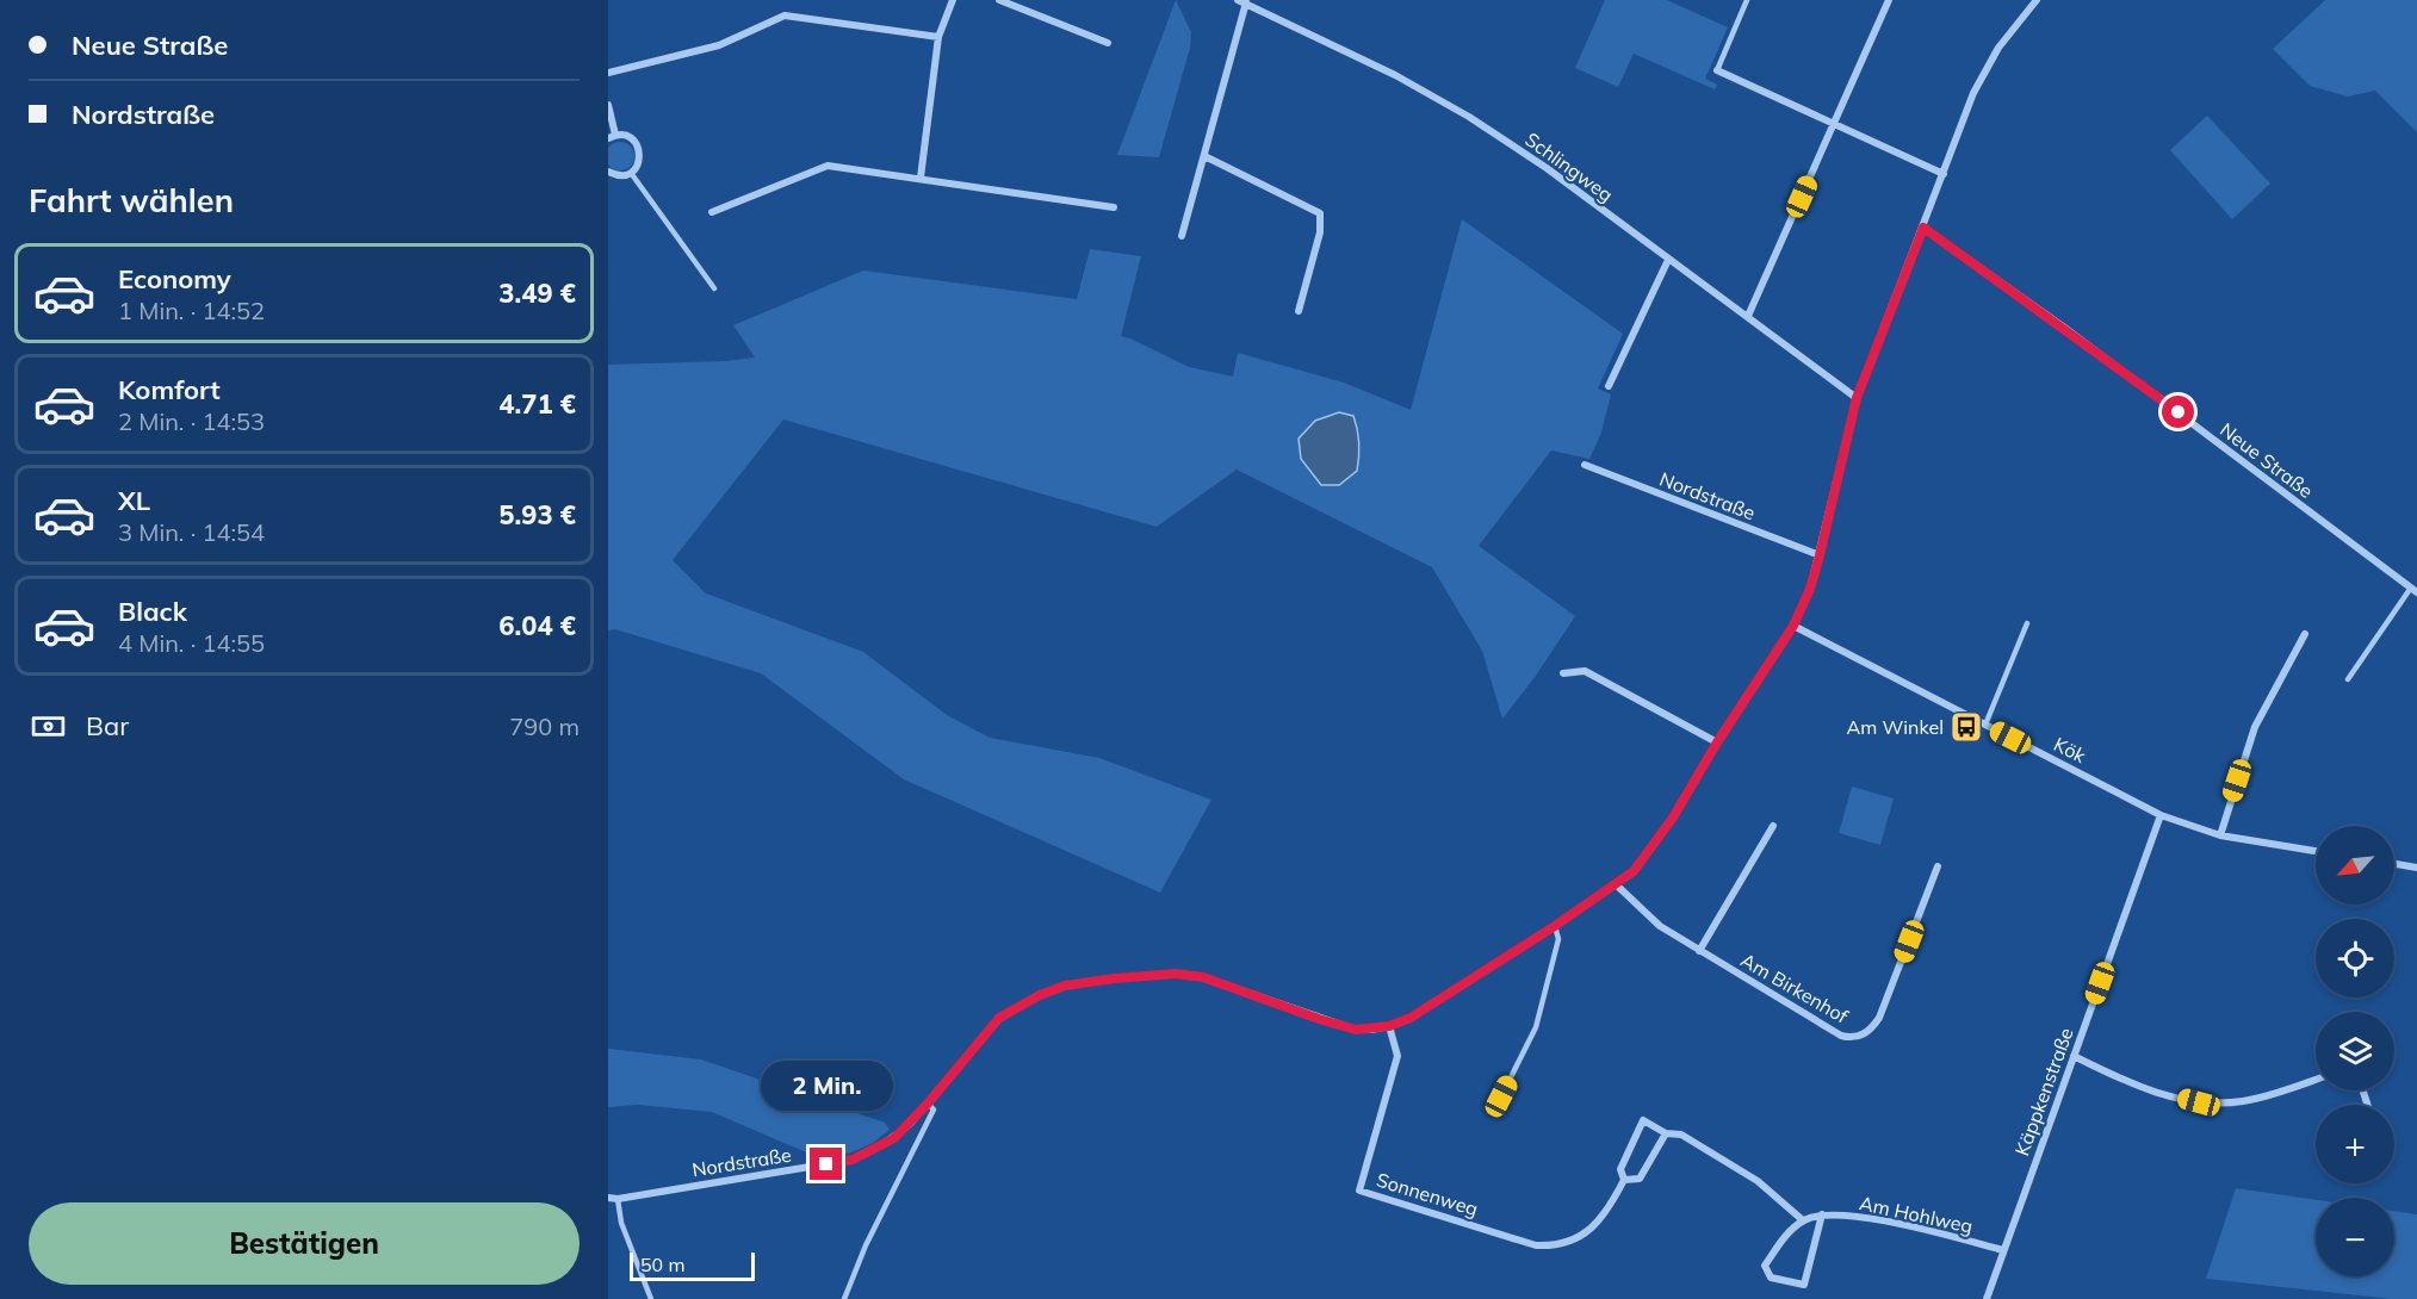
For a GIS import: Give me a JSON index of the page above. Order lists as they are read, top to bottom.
{
  "streets": {
    "street": [
      "Schlingweg",
      "Neue Straße",
      "Nordstraße",
      "Kök",
      "Am Birkenhof",
      "Käppkenstraße",
      "Sonnenweg",
      "Am Hohlweg"
    ]
  },
  "crossings": [
    ["Schlingweg", "Nordstraße"],
    ["Neue Straße", "Nordstraße"],
    ["Nordstraße", "Kök"],
    ["Nordstraße", "Am Birkenhof"],
    ["Nordstraße", "Sonnenweg"],
    ["Kök", "Käppkenstraße"],
    ["Käppkenstraße", "Am Hohlweg"],
    ["Sonnenweg", "Am Hohlweg"]
  ],
  "places": {
    "bus stop": ["Am Winkel"]
  },
  "scale_bar": "50 m",
  "north": "bottom left",
  "page": {
    "banner": ["Neue Straße", "Nordstraße"],
    "heading": "Fahrt wählen",
    "list": [
      {
        "name": "Economy",
        "note": "1 Min. · 14:52",
        "value": "3.49 €"
      },
      {
        "name": "Komfort",
        "note": "2 Min. · 14:53",
        "value": "4.71 €"
      },
      {
        "name": "XL",
        "note": "3 Min. · 14:54",
        "value": "5.93 €"
      },
      {
        "name": "Black",
        "note": "4 Min. · 14:55",
        "value": "6.04 €"
      }
    ],
    "pay": ["Bar", "790 m"],
    "map_buttons": ["+", "−"],
    "bubble": "2 Min.",
    "buttons": "Bestätigen",
    "scale": "50 m"
  }
}
